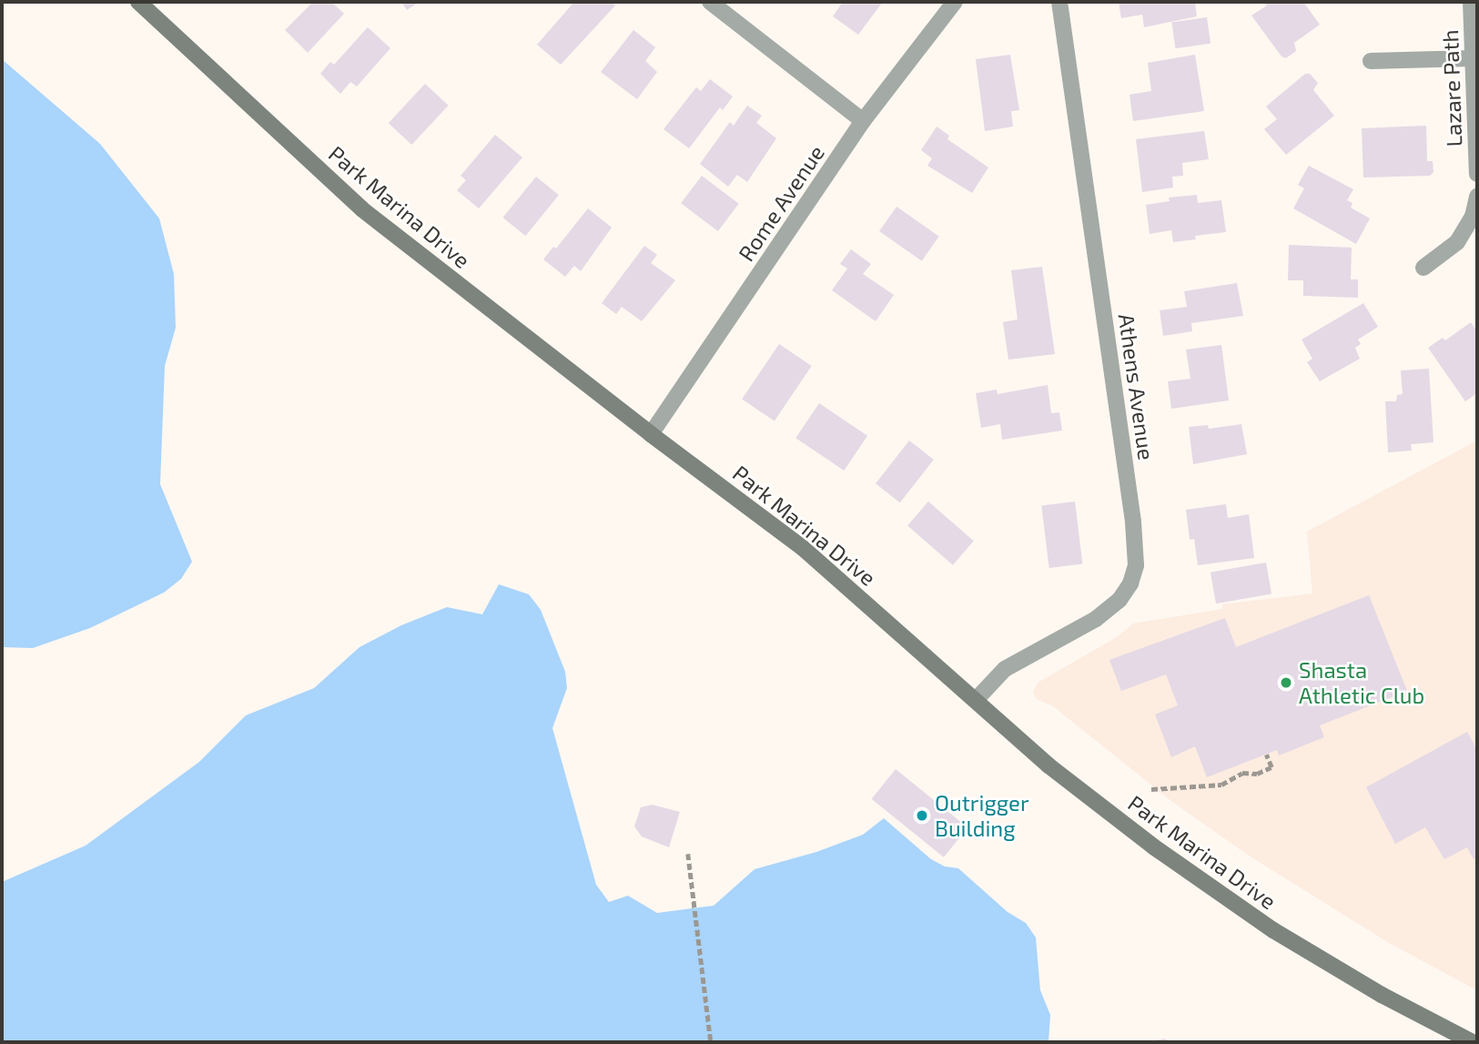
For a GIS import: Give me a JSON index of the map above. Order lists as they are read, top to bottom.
{
  "streets": {
    "main road": ["Park Marina Drive"],
    "street": ["Lazare Path", "Rome Avenue", "Athens Avenue"]
  },
  "crossings": [
    ["Rome Avenue", "Park Marina Drive"],
    ["Park Marina Drive", "Athens Avenue"]
  ],
  "places": ["Shasta Athletic Club", "Outrigger Building"]
}
